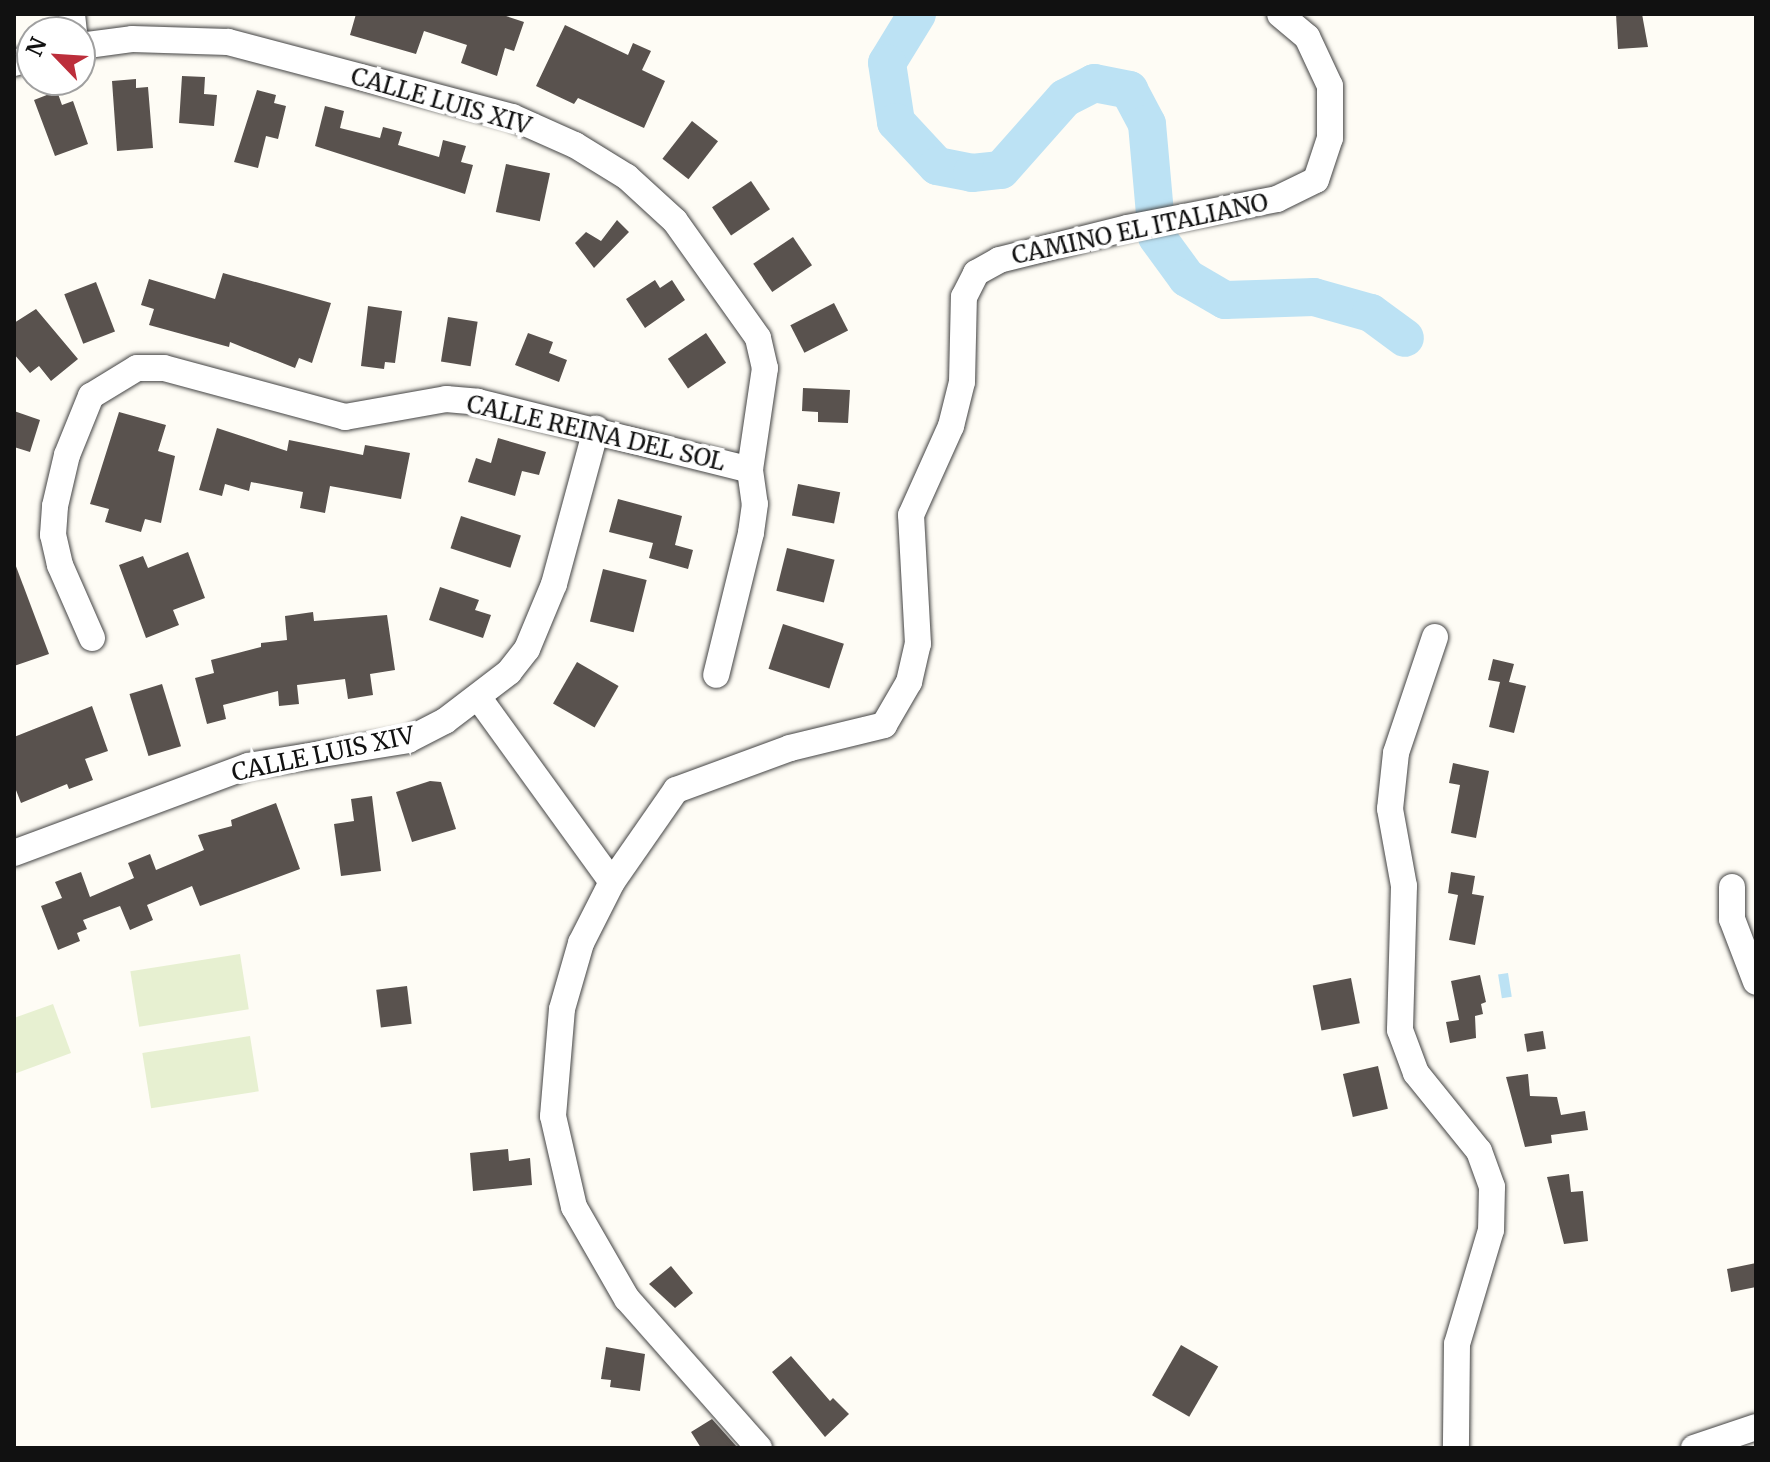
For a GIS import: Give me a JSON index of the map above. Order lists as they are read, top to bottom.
{
  "streets": {
    "street": ["CALLE LUIS XIV", "CAMINO EL ITALIANO", "CALLE REINA DEL SOL"]
  },
  "crossings": [
    ["CALLE LUIS XIV", "CALLE REINA DEL SOL"]
  ],
  "north": "top left"
}
